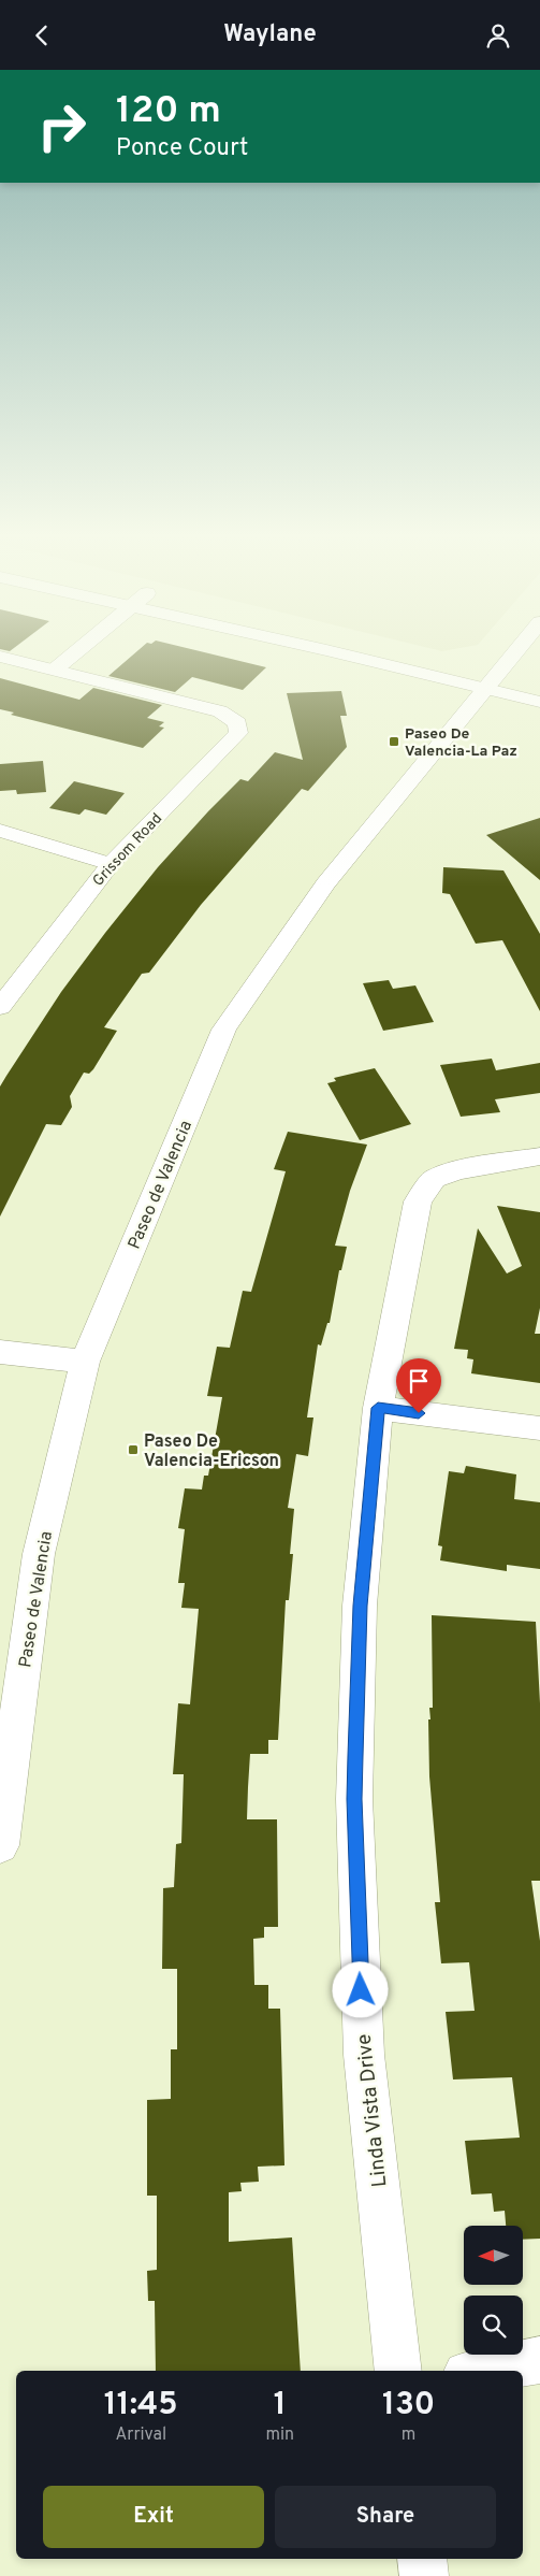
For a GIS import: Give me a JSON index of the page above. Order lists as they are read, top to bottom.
{
  "streets": {
    "main road": ["Grissom Road", "Paseo de Valencia", "Linda Vista Drive"]
  },
  "places": {
    "transit": ["Paseo De Valencia-La Paz", "Paseo De Valencia-Ericson"]
  },
  "north": "left",
  "page": {
    "header": "Waylane",
    "turn": ["120 m", "Ponce Court"],
    "eta": [
      "11:45",
      "Arrival",
      "1",
      "min",
      "130",
      "m"
    ],
    "buttons": ["Exit", "Share"]
  }
}
